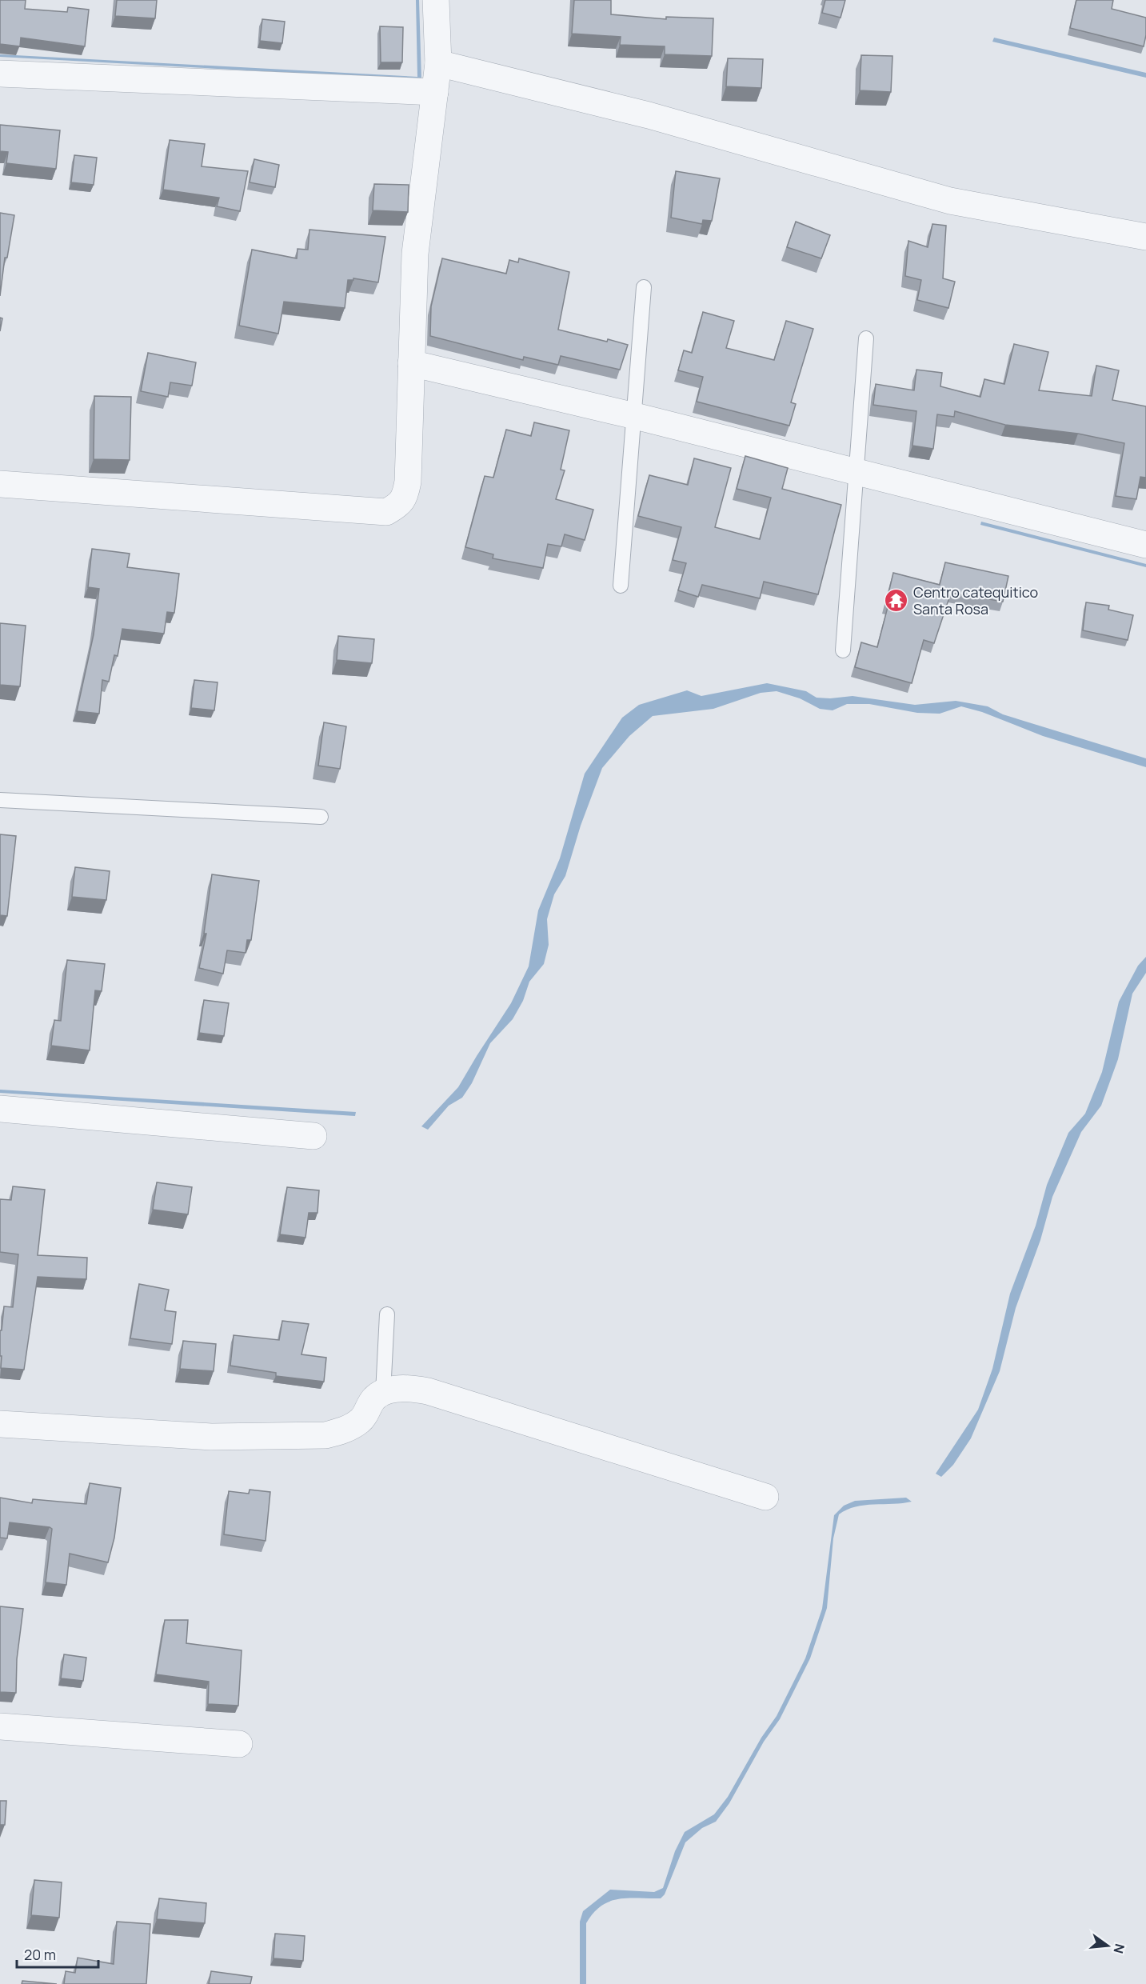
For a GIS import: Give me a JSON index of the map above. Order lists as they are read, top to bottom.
{
  "places": {
    "temple": ["Centro catequitico Santa Rosa"]
  },
  "scale_bar": "20 m",
  "north": "right"
}
